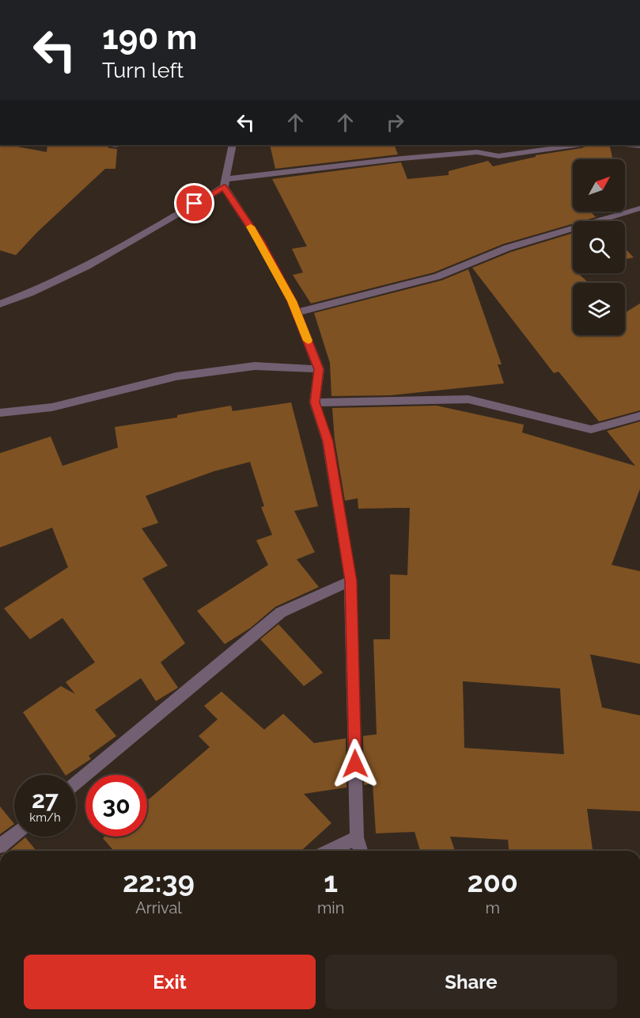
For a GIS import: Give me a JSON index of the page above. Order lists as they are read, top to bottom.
{
  "north": "top right",
  "page": {
    "turn": ["190 m", "Turn left"],
    "speed": "27 km/h",
    "limit": "30",
    "eta": [
      "22:39",
      "Arrival",
      "1",
      "min",
      "200",
      "m"
    ],
    "buttons": ["Exit", "Share"]
  }
}
